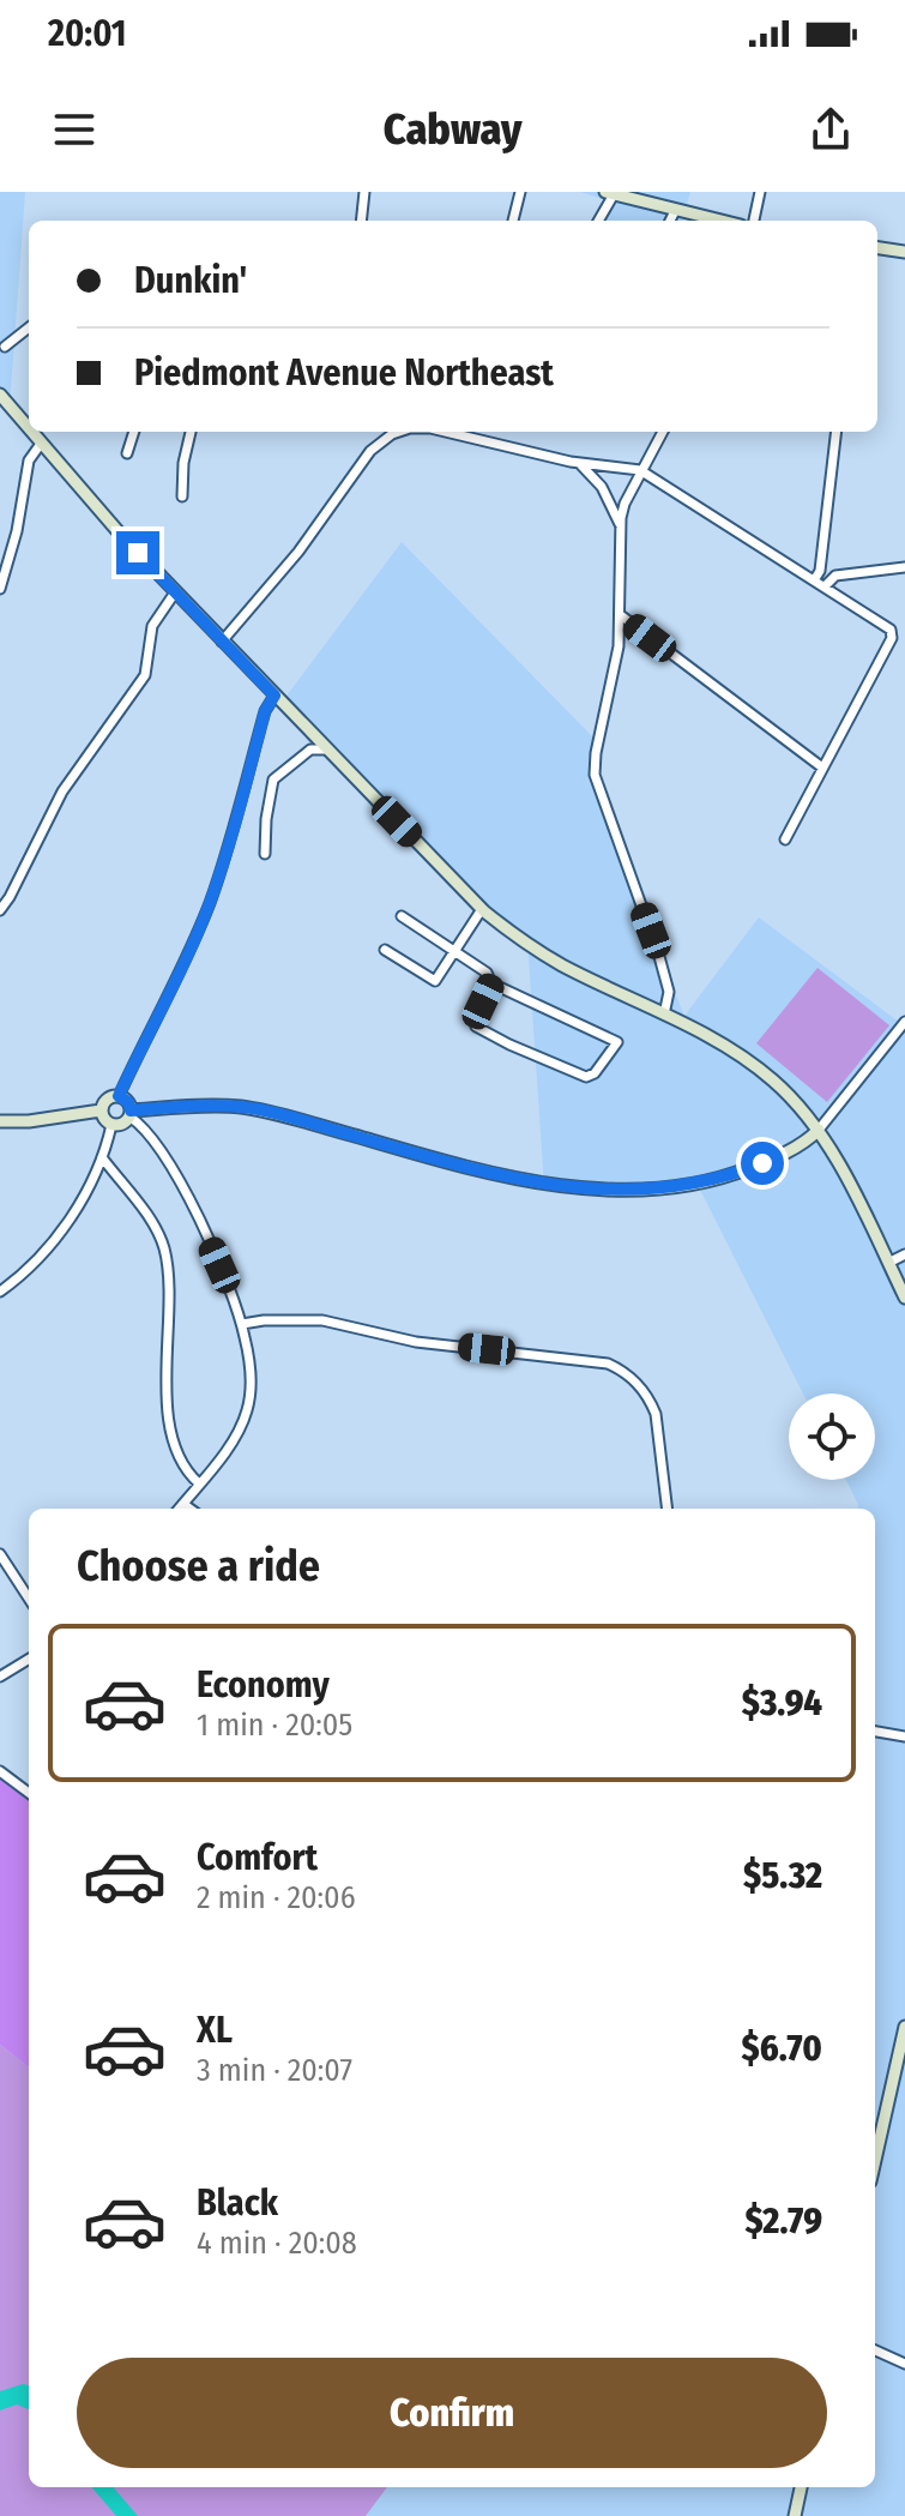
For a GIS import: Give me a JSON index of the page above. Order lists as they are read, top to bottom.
{
  "page": {
    "status": "20:01",
    "header": "Cabway",
    "banner": ["Dunkin'", "Piedmont Avenue Northeast"],
    "heading": "Choose a ride",
    "list": [
      {
        "name": "Economy",
        "note": "1 min · 20:05",
        "value": "$3.94"
      },
      {
        "name": "Comfort",
        "note": "2 min · 20:06",
        "value": "$5.32"
      },
      {
        "name": "XL",
        "note": "3 min · 20:07",
        "value": "$6.70"
      },
      {
        "name": "Black",
        "note": "4 min · 20:08",
        "value": "$2.79"
      }
    ],
    "buttons": "Confirm"
  }
}
